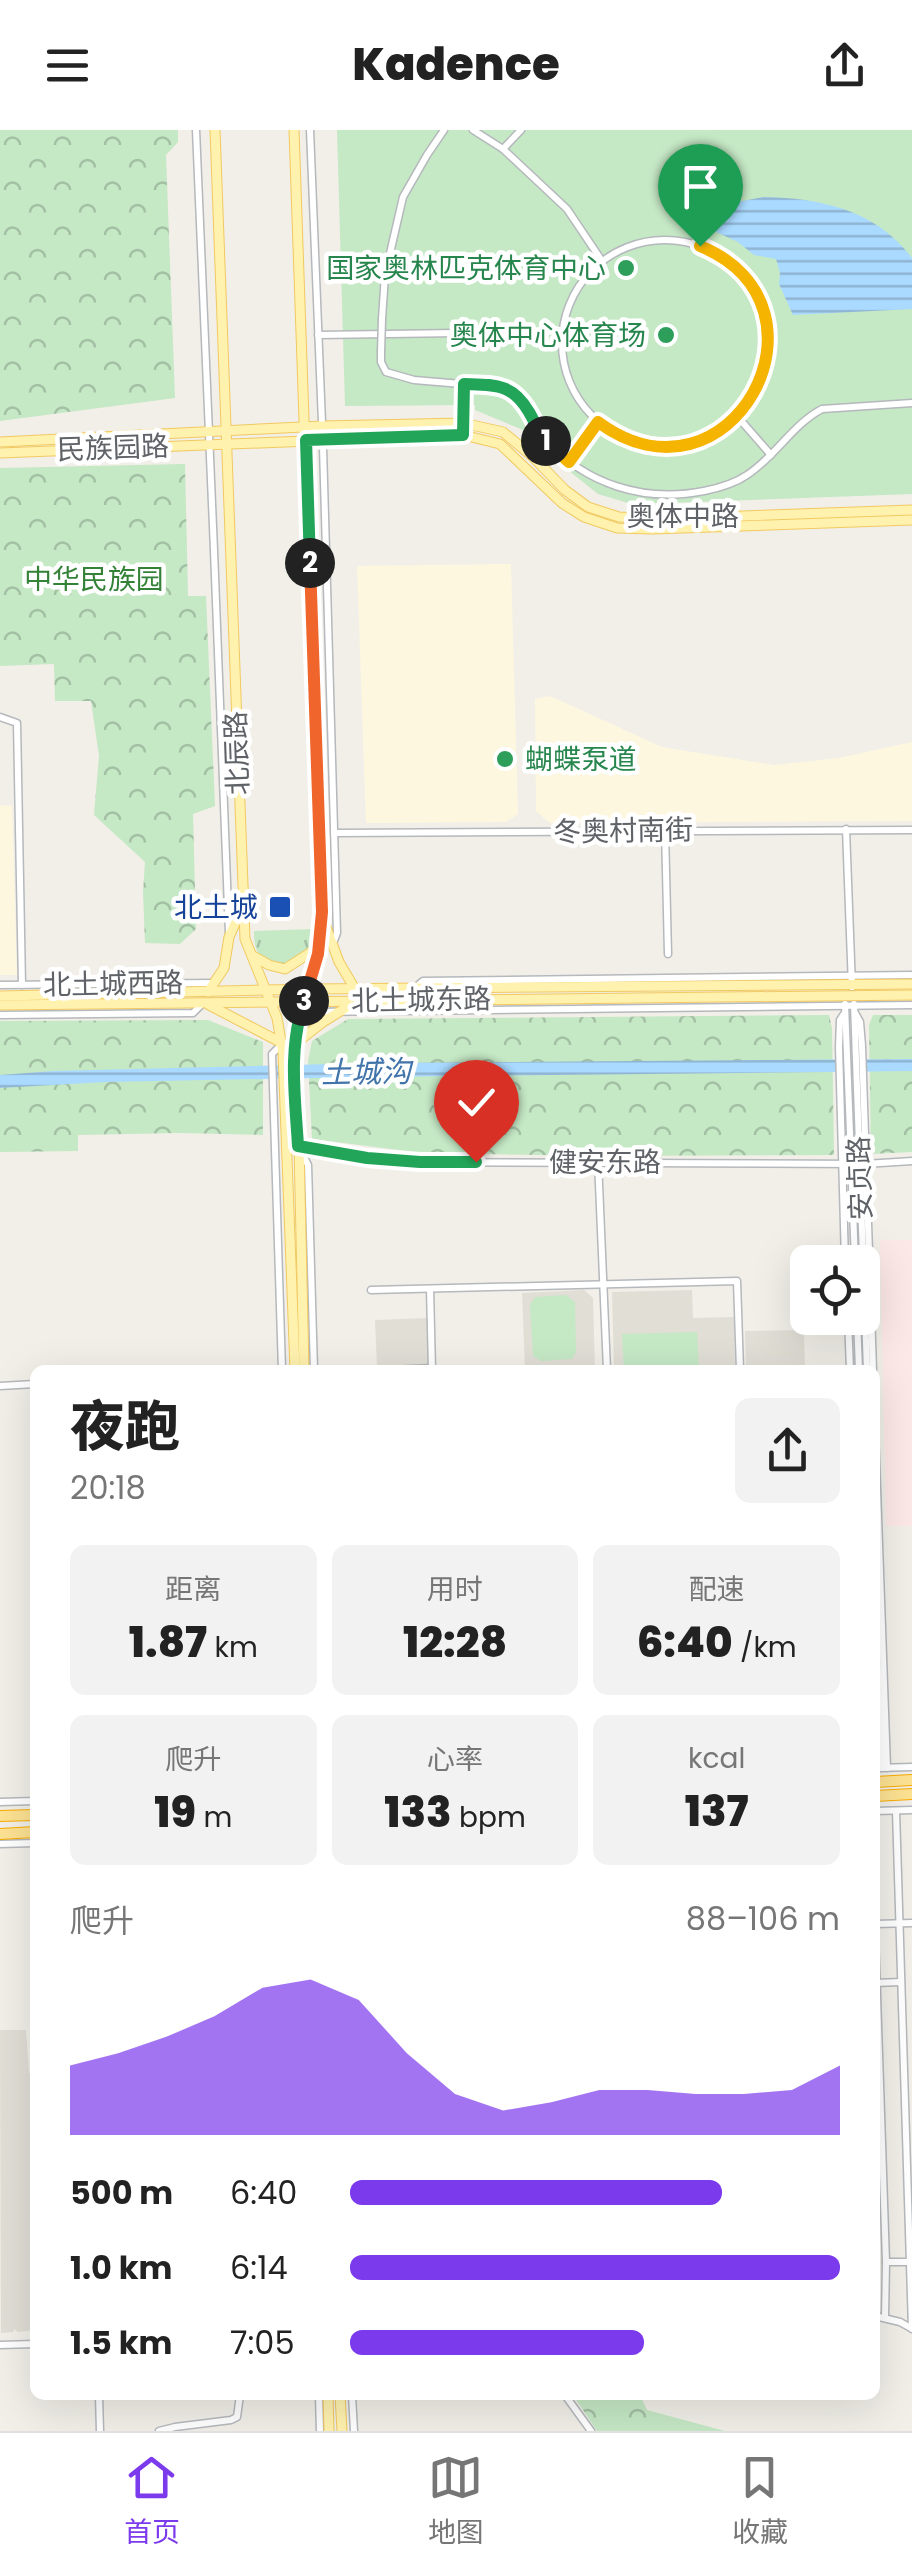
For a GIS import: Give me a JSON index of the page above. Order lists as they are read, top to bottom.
{
  "streets": {
    "main road": [
      "民族园路",
      "奥体中路",
      "北辰路",
      "北土城西路",
      "北土城东路"
    ],
    "street": ["冬奥村南街", "健安东路", "安贞路"]
  },
  "crossings": [
    ["民族园路", "奥体中路"],
    ["民族园路", "北辰路"],
    ["奥体中路", "北辰路"],
    ["北辰路", "北土城西路"],
    ["北辰路", "北土城东路"],
    ["北辰路", "健安东路"],
    ["北土城西路", "北土城东路"],
    ["健安东路", "安贞路"]
  ],
  "water": ["土城沟"],
  "parks": ["中华民族园"],
  "places": {
    "other": ["国家奥林匹克体育中心", "奥体中心体育场", "蝴蝶泵道"],
    "transit": ["北土城"]
  },
  "page": {
    "header": "Kadence",
    "pins": ["1", "2", "3"],
    "heading": ["夜跑", "20:18"],
    "stats": [
      ["距离", "1.87 km"],
      ["用时", "12:28"],
      ["配速", "6:40 /km"],
      ["爬升", "19 m"],
      ["心率", "133 bpm"],
      ["kcal", "137"]
    ],
    "chart": ["爬升", "88–106 m"],
    "list": [
      {
        "name": "500 m",
        "note": "6:40"
      },
      {
        "name": "1.0 km",
        "note": "6:14"
      },
      {
        "name": "1.5 km",
        "note": "7:05"
      }
    ],
    "tabs": ["首页", "地图", "收藏"]
  }
}
